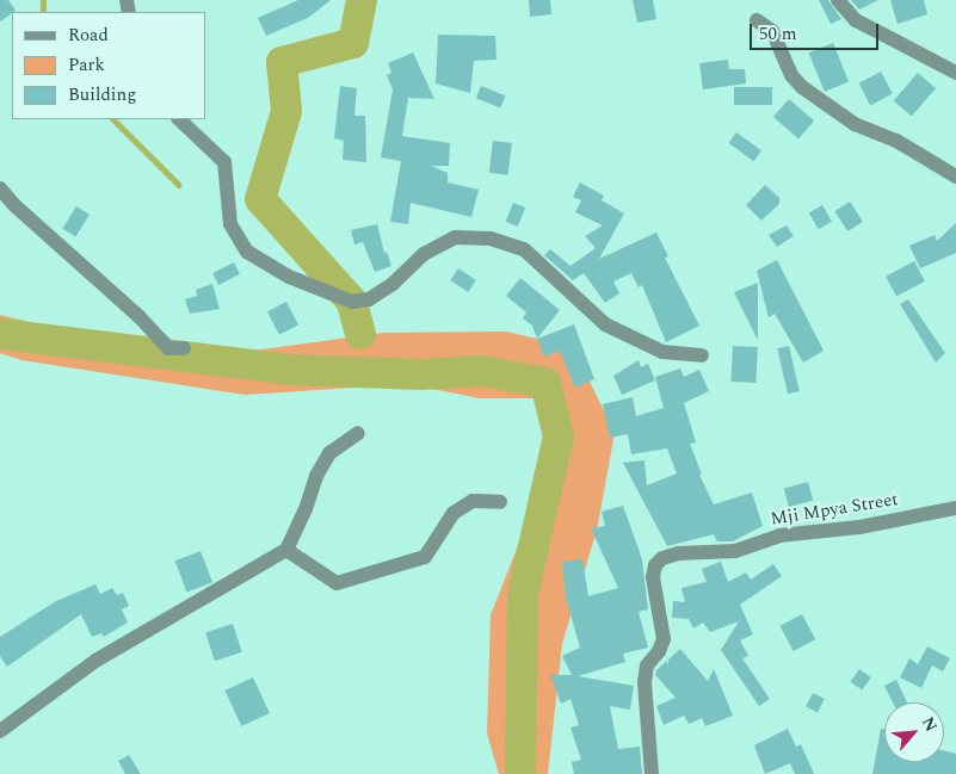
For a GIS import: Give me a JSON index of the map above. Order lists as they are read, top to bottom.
{
  "streets": {
    "street": ["Mji Mpya Street"]
  },
  "legend": ["Road", "Park", "Building"],
  "scale_bar": "50 m",
  "north": "top right"
}
